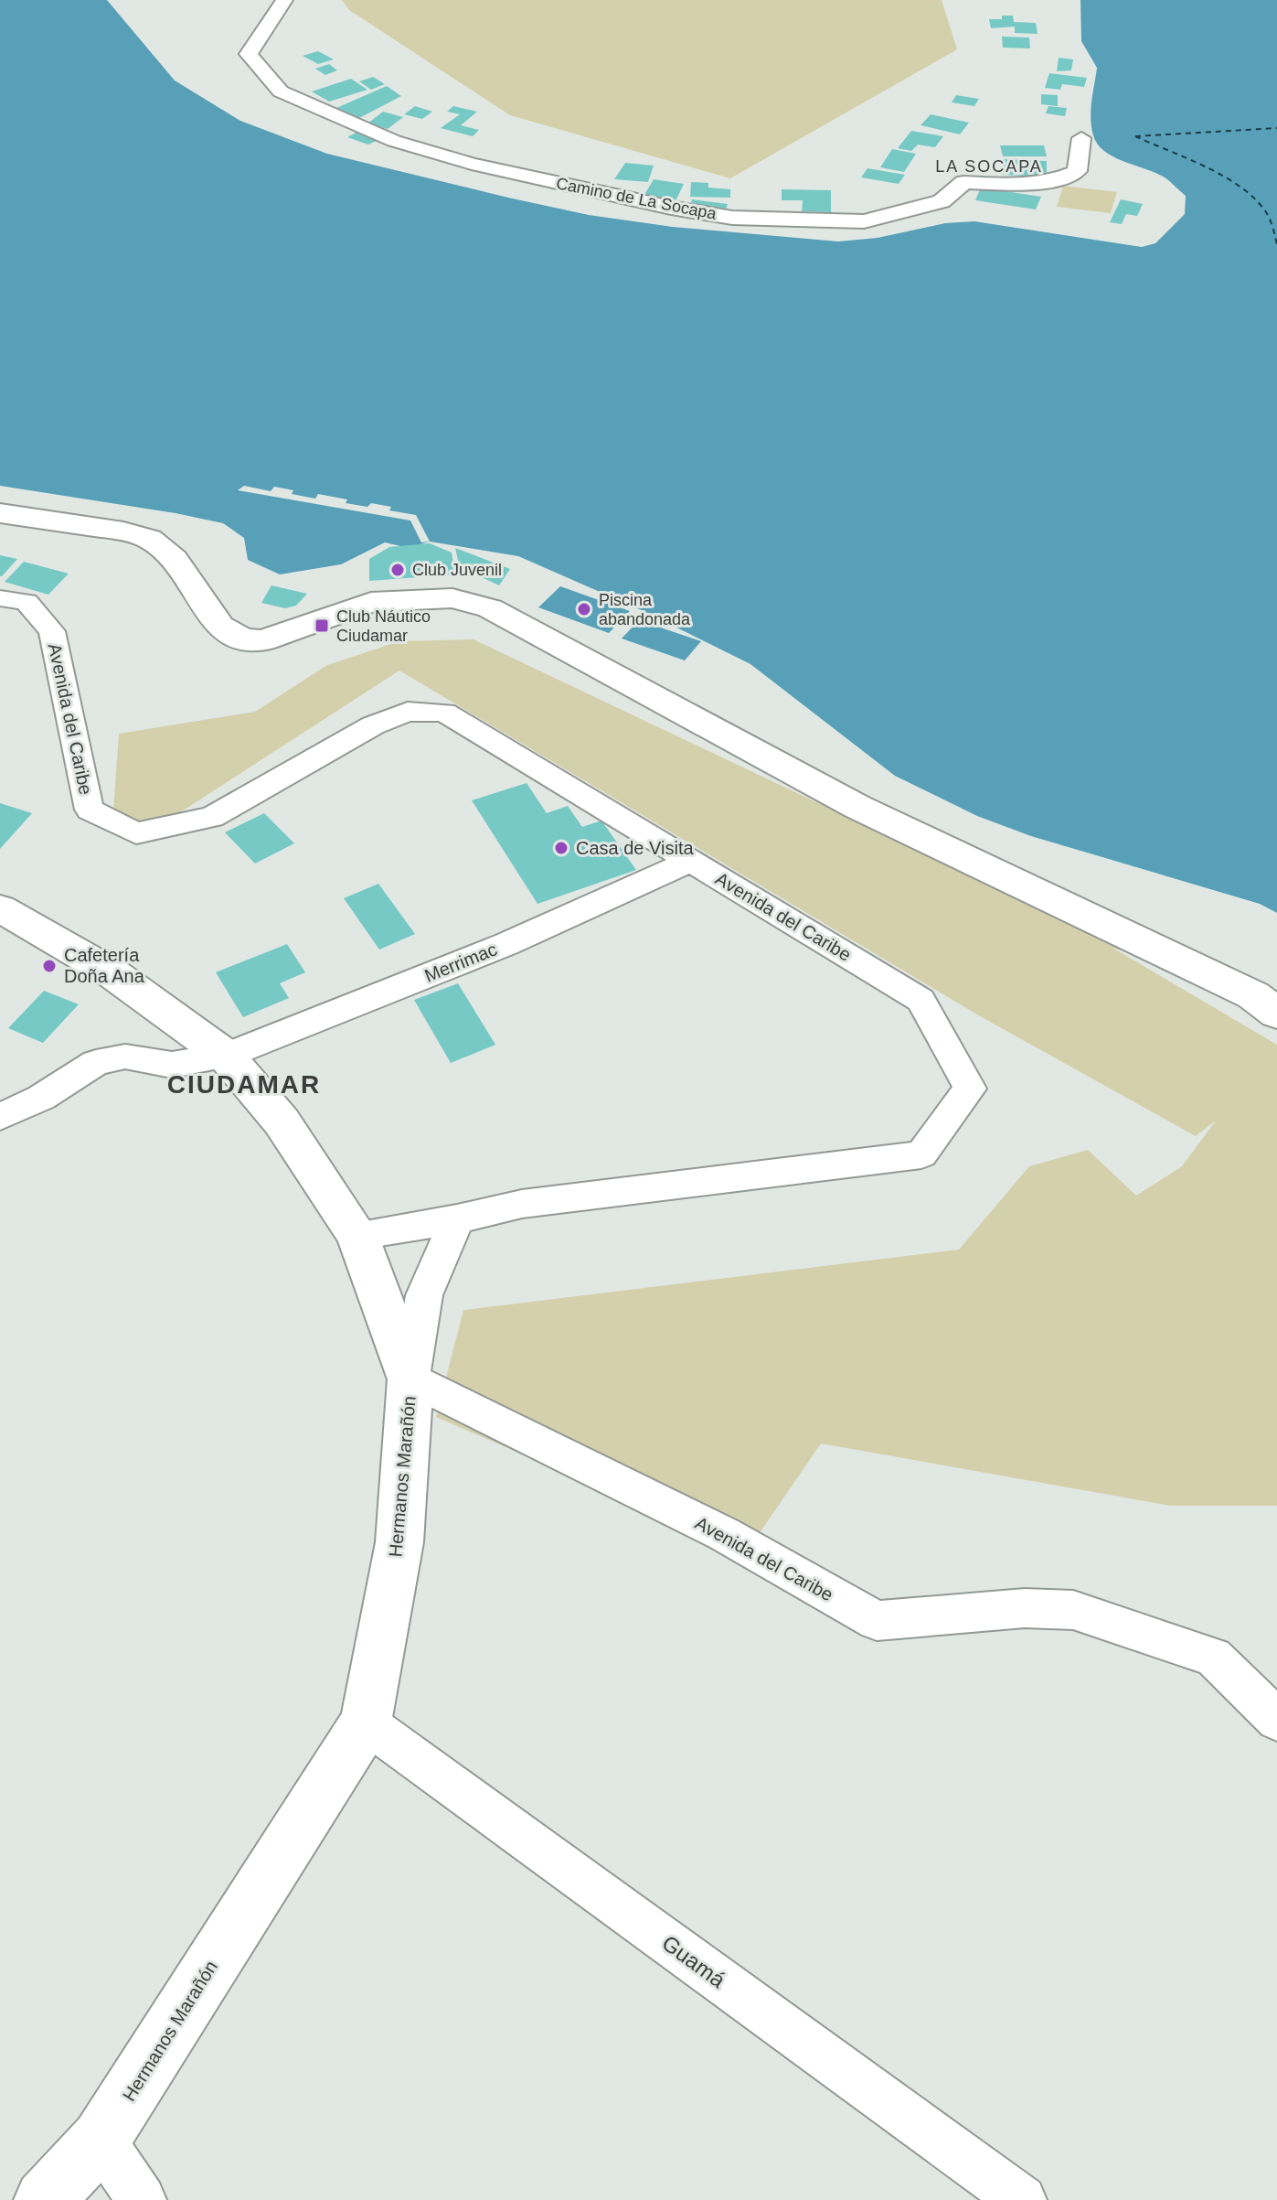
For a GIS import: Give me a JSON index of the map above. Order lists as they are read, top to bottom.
{
  "streets": {
    "main road": ["Hermanos Marañón"],
    "street": [
      "Camino de La Socapa",
      "Avenida del Caribe",
      "Merrimac",
      "Guamá"
    ]
  },
  "crossings": [
    ["Avenida del Caribe", "Merrimac"],
    ["Avenida del Caribe", "Hermanos Marañón"],
    ["Merrimac", "Hermanos Marañón"],
    ["Hermanos Marañón", "Guamá"]
  ],
  "districts": ["LA SOCAPA", "CIUDAMAR"],
  "places": {
    "other": [
      "Club Juvenil",
      "Piscina abandonada",
      "Casa de Visita",
      "Cafetería Doña Ana"
    ],
    "transit": ["Club Náutico Ciudamar"]
  }
}
